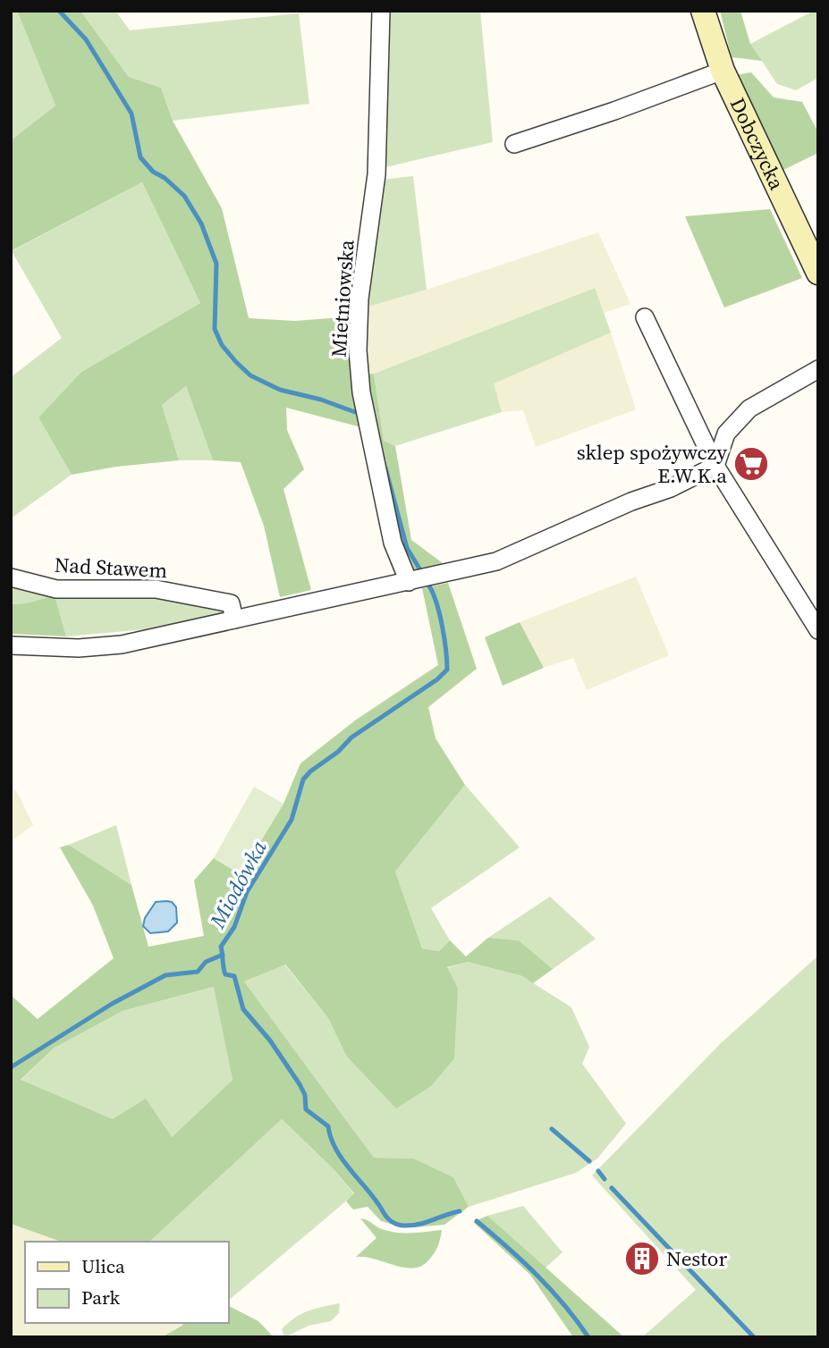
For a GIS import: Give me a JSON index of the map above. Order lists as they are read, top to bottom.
{
  "streets": {
    "main road": ["Dobczycka"],
    "street": ["Mietniowska", "Nad Stawem"]
  },
  "water": ["Miodówka"],
  "places": {
    "supermarket": ["sklep spożywczy E.W.K.a"],
    "building": ["Nestor"]
  },
  "legend": ["Ulica", "Park"]
}
